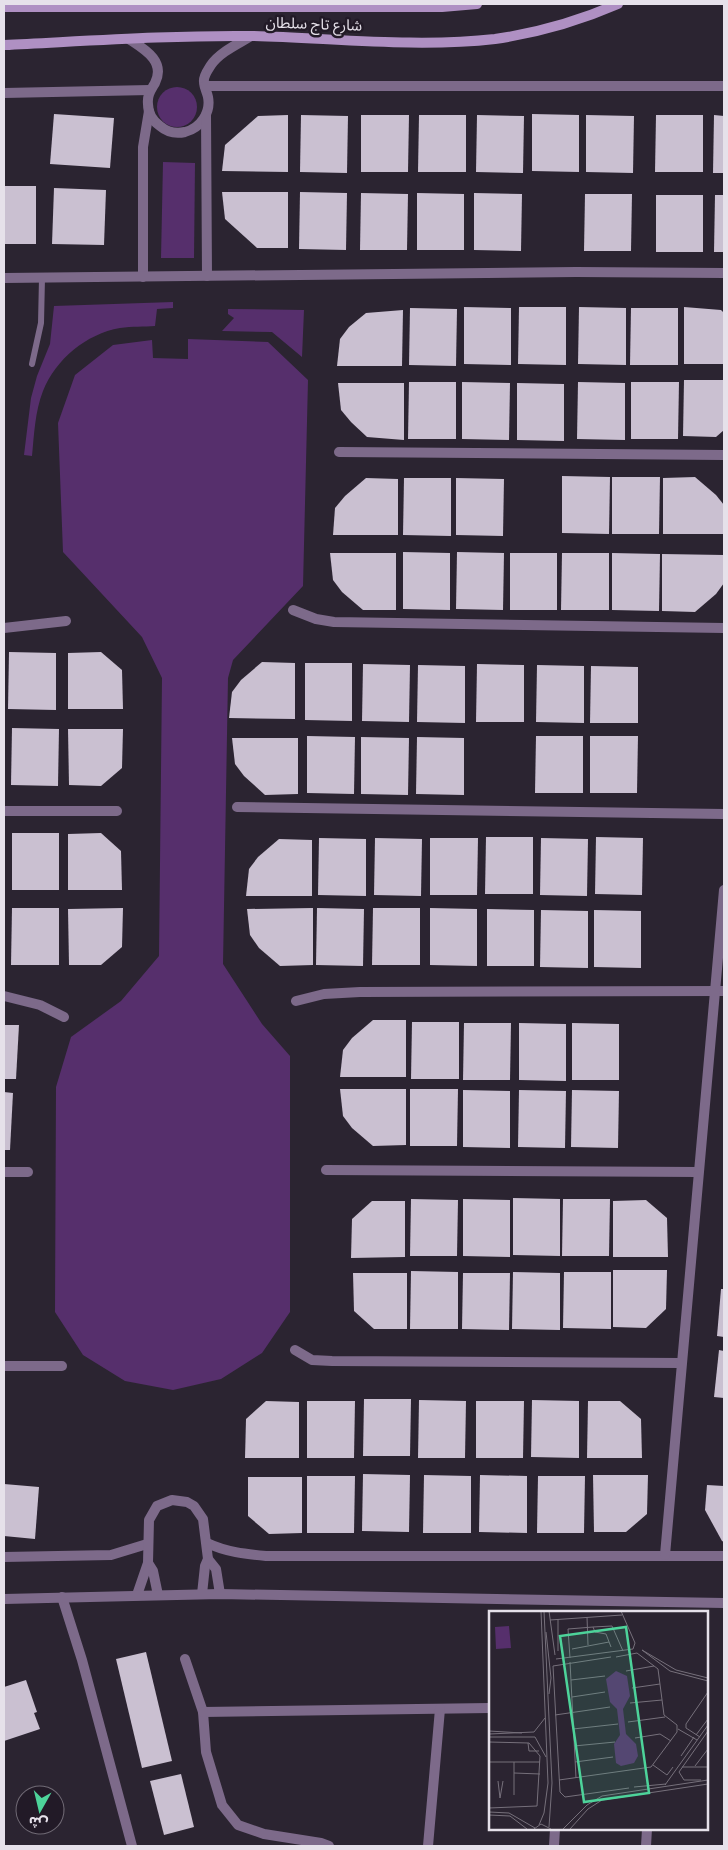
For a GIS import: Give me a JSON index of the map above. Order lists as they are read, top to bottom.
{
  "streets": {
    "main road": ["شارع تاج سلطان"]
  },
  "north": "bottom"
}
